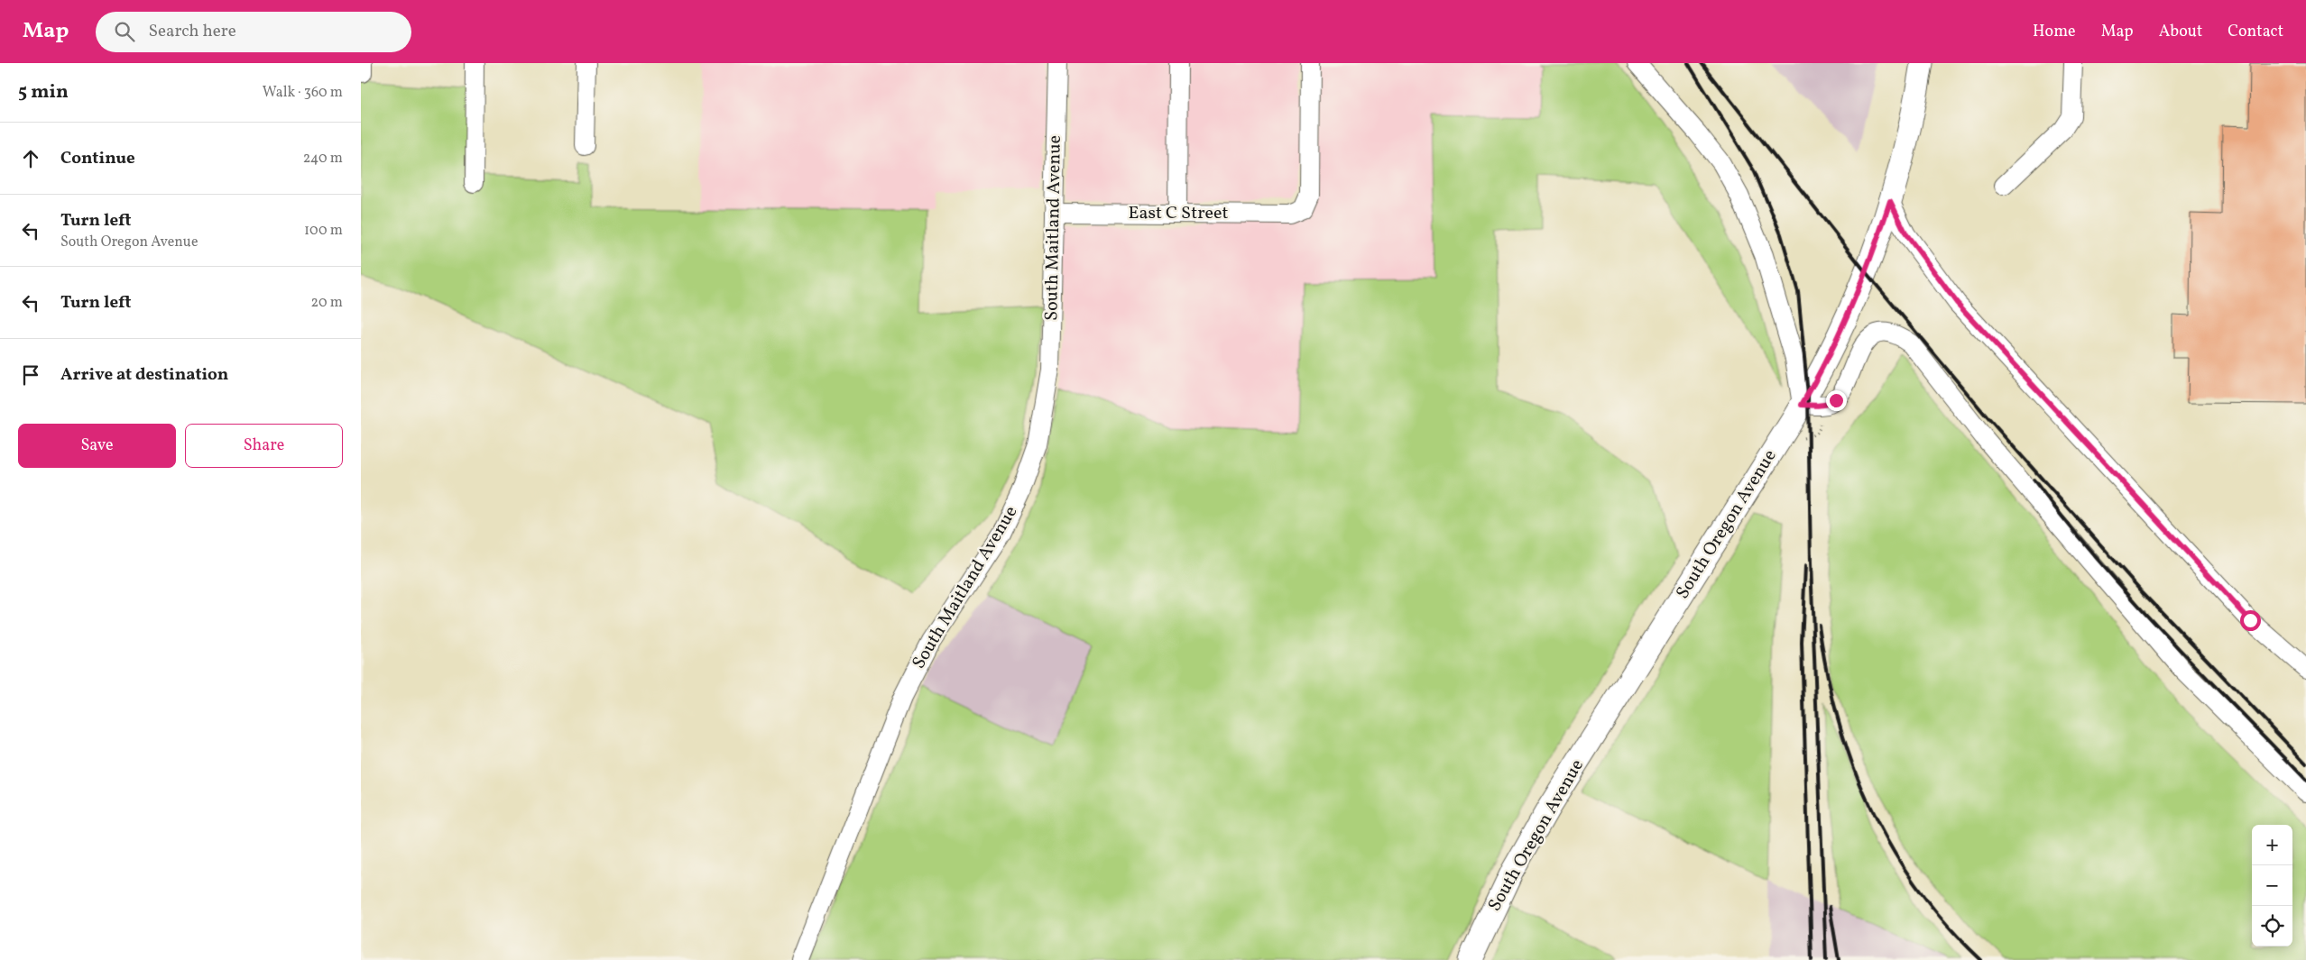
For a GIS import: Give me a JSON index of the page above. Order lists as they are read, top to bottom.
{
  "streets": {
    "main road": ["South Oregon Avenue"],
    "street": ["East C Street", "South Maitland Avenue"]
  },
  "crossings": [
    ["East C Street", "South Maitland Avenue"]
  ],
  "page": {
    "header": "Map",
    "search": "Search here",
    "nav": [
      "Home",
      "Map",
      "About",
      "Contact"
    ],
    "heading": ["5 min", "Walk · 360 m"],
    "list": [
      ["Continue", "240 m"],
      ["Turn left", "South Oregon Avenue", "100 m"],
      ["Turn left", "20 m"],
      "Arrive at destination"
    ],
    "buttons": ["Save", "Share"],
    "map_buttons": ["+", "−"]
  }
}
